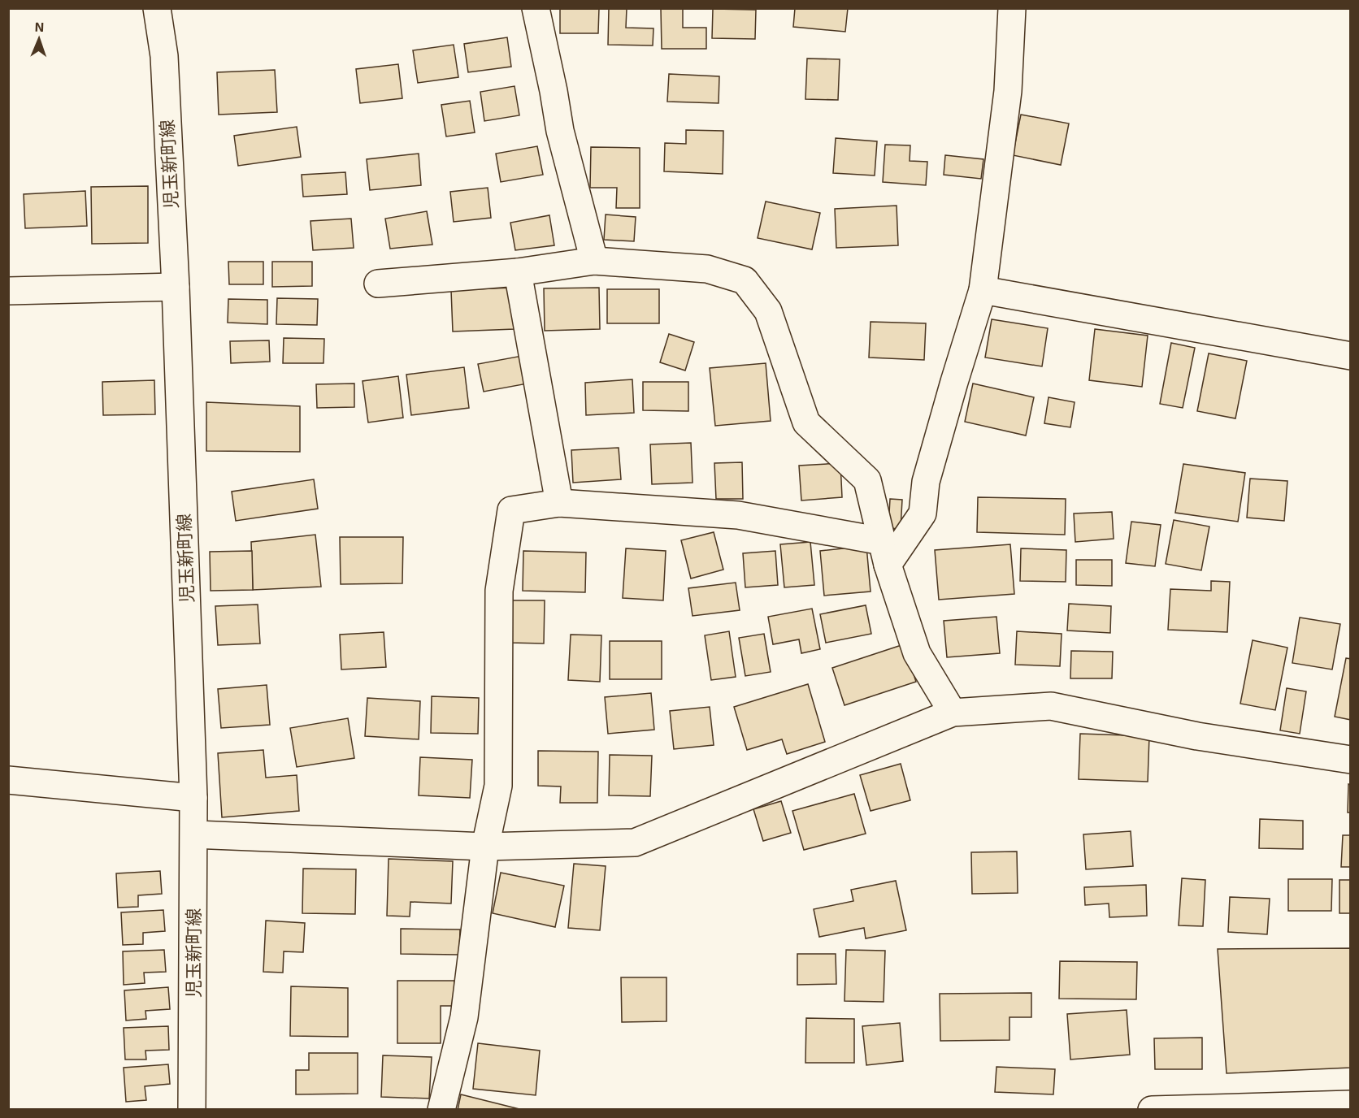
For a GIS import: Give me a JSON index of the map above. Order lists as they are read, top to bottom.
{
  "streets": {
    "street": ["児玉新町線"]
  },
  "north": "top"
}
